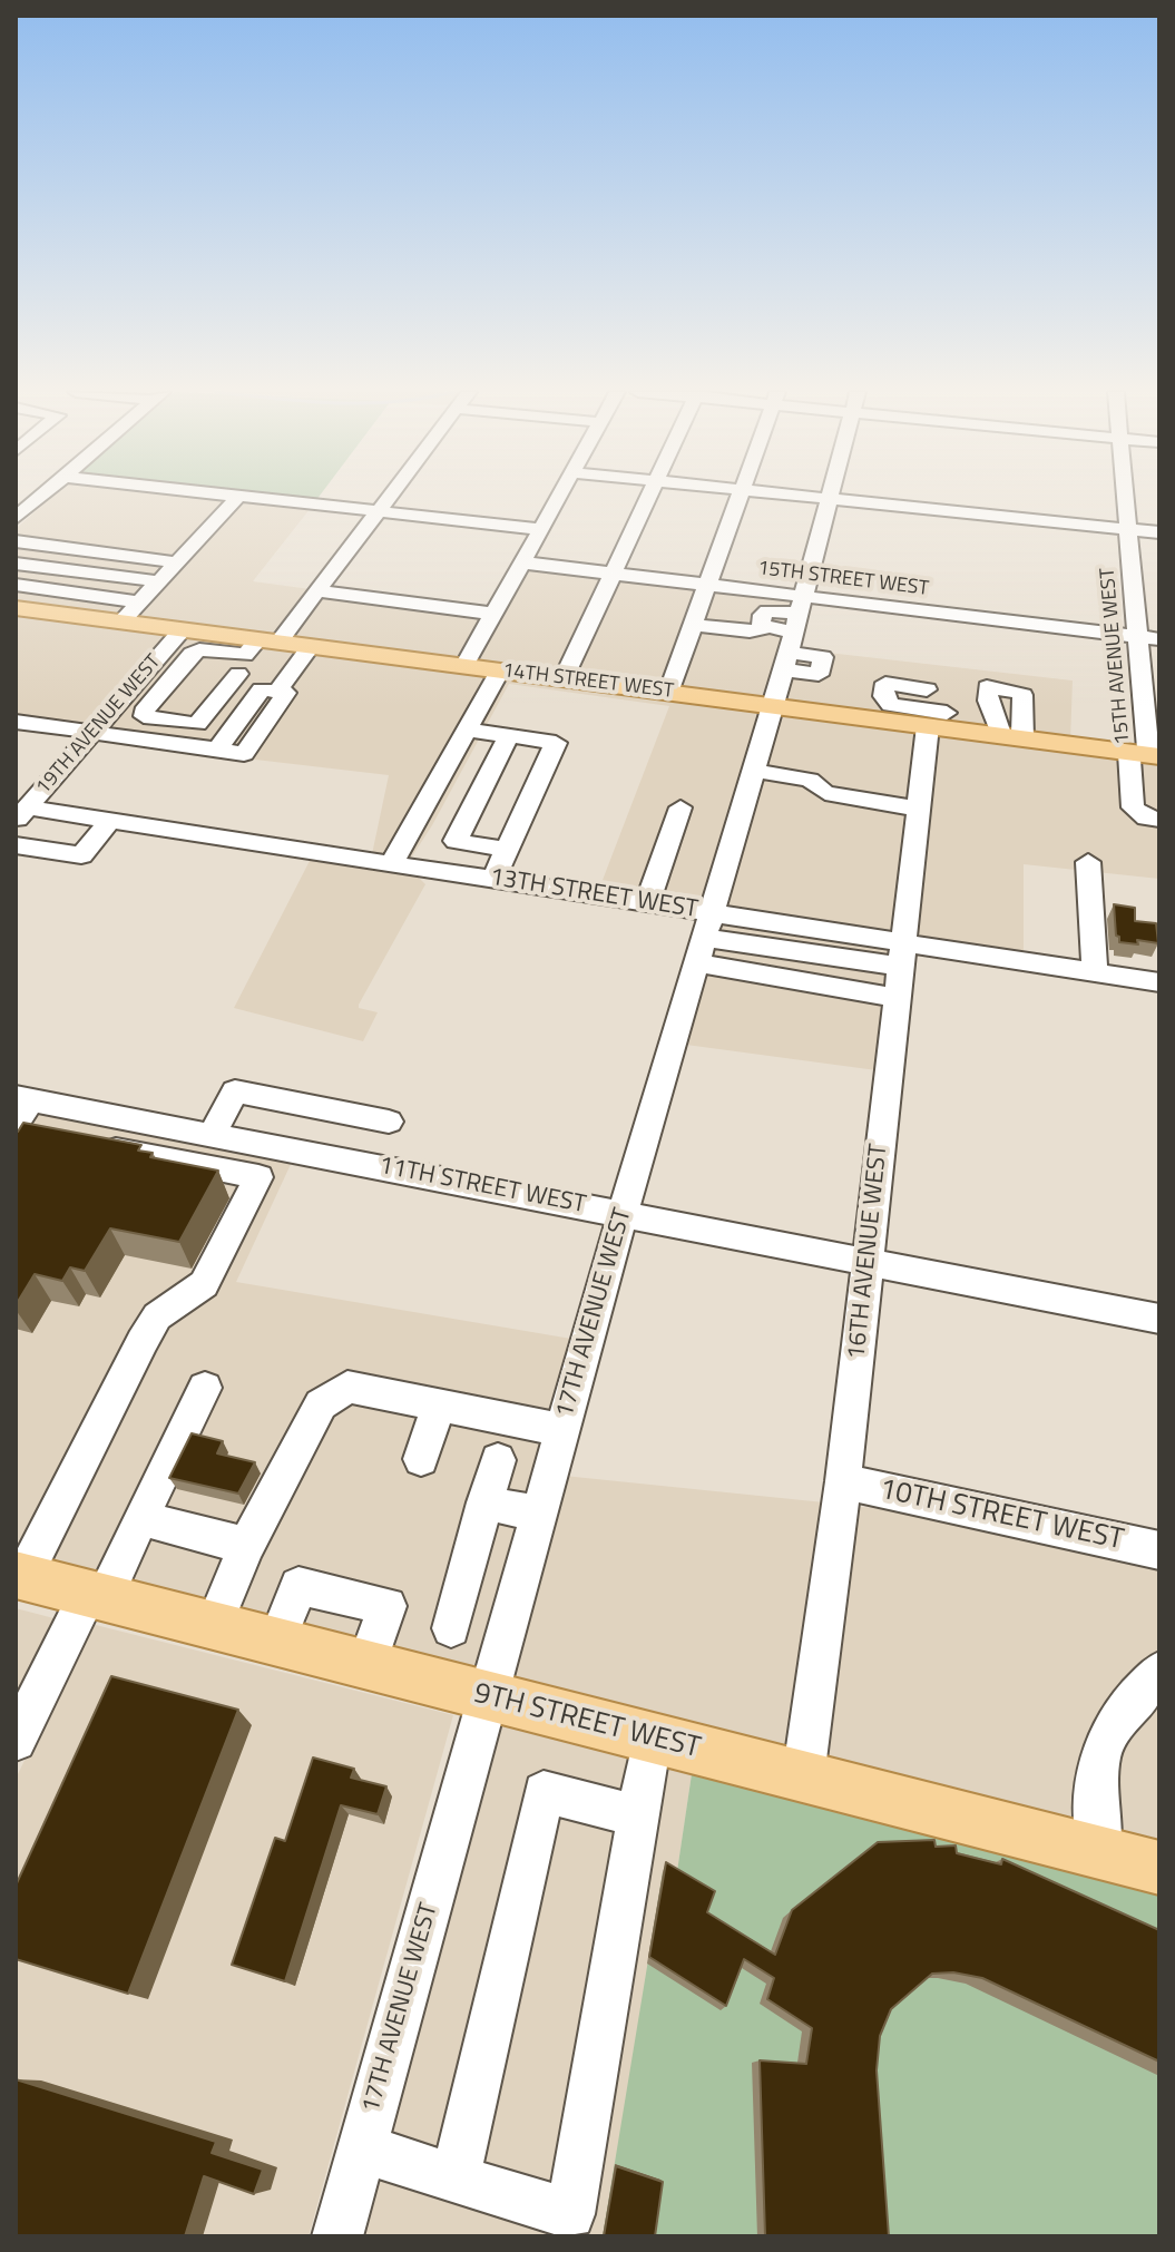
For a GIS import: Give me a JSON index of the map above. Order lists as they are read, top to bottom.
{
  "streets": {
    "main road": ["14TH STREET WEST", "9TH STREET WEST"],
    "street": [
      "15TH STREET WEST",
      "15TH AVENUE WEST",
      "19TH AVENUE WEST",
      "13TH STREET WEST",
      "11TH STREET WEST",
      "16TH AVENUE WEST",
      "17TH AVENUE WEST",
      "10TH STREET WEST"
    ]
  },
  "crossings": [
    ["15TH STREET WEST", "15TH AVENUE WEST"],
    ["15TH STREET WEST", "17TH AVENUE WEST"],
    ["15TH AVENUE WEST", "14TH STREET WEST"],
    ["14TH STREET WEST", "19TH AVENUE WEST"],
    ["14TH STREET WEST", "16TH AVENUE WEST"],
    ["14TH STREET WEST", "17TH AVENUE WEST"],
    ["19TH AVENUE WEST", "13TH STREET WEST"],
    ["13TH STREET WEST", "16TH AVENUE WEST"],
    ["13TH STREET WEST", "17TH AVENUE WEST"],
    ["11TH STREET WEST", "16TH AVENUE WEST"],
    ["11TH STREET WEST", "17TH AVENUE WEST"],
    ["16TH AVENUE WEST", "10TH STREET WEST"],
    ["16TH AVENUE WEST", "9TH STREET WEST"],
    ["17TH AVENUE WEST", "9TH STREET WEST"]
  ]
}
